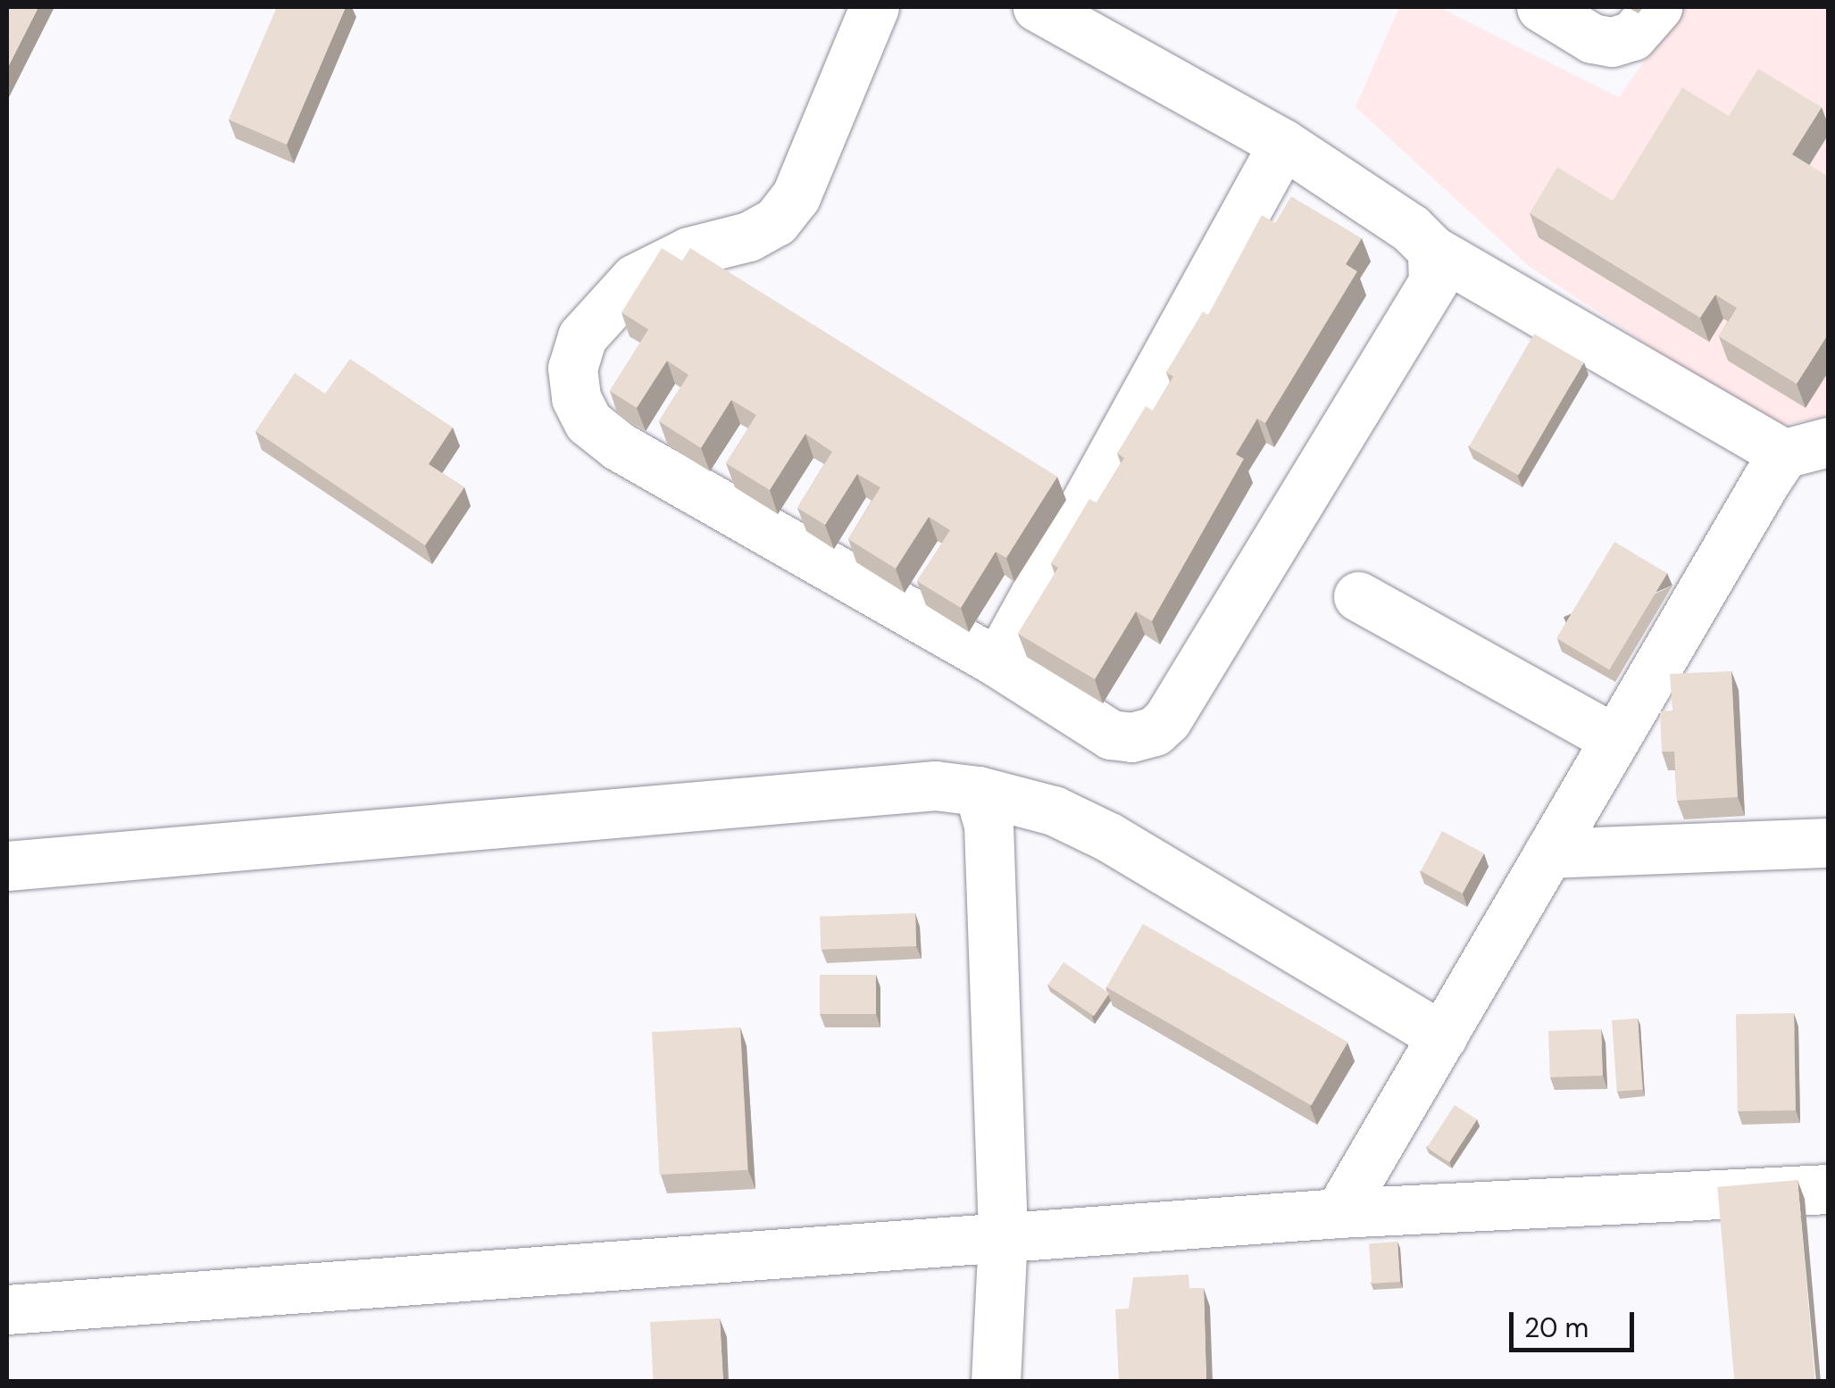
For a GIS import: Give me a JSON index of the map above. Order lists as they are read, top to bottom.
{
  "scale_bar": "20 m"
}
